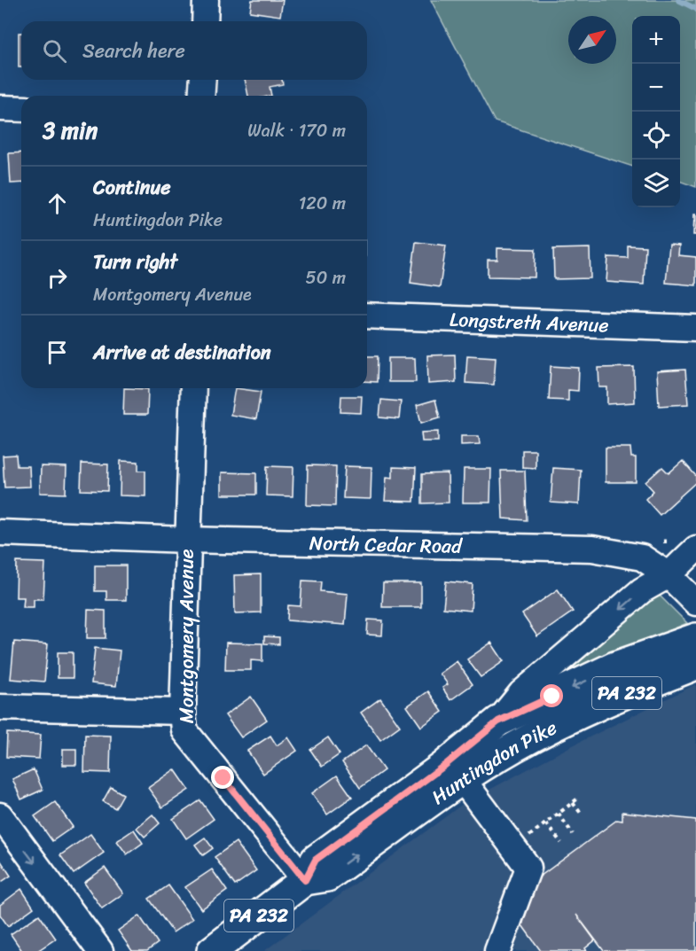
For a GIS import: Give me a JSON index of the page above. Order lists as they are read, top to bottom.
{
  "streets": {
    "main road": ["PA 232", "Huntingdon Pike"],
    "street": ["Longstreth Avenue", "North Cedar Road", "Montgomery Avenue"]
  },
  "crossings": [
    ["North Cedar Road", "Montgomery Avenue"],
    ["Montgomery Avenue", "Huntingdon Pike"]
  ],
  "north": "top right",
  "page": {
    "map_buttons": ["+", "−"],
    "search": "Search here",
    "heading": ["3 min", "Walk · 170 m"],
    "list": [
      ["Continue", "Huntingdon Pike", "120 m"],
      ["Turn right", "Montgomery Avenue", "50 m"],
      "Arrive at destination"
    ]
  }
}
